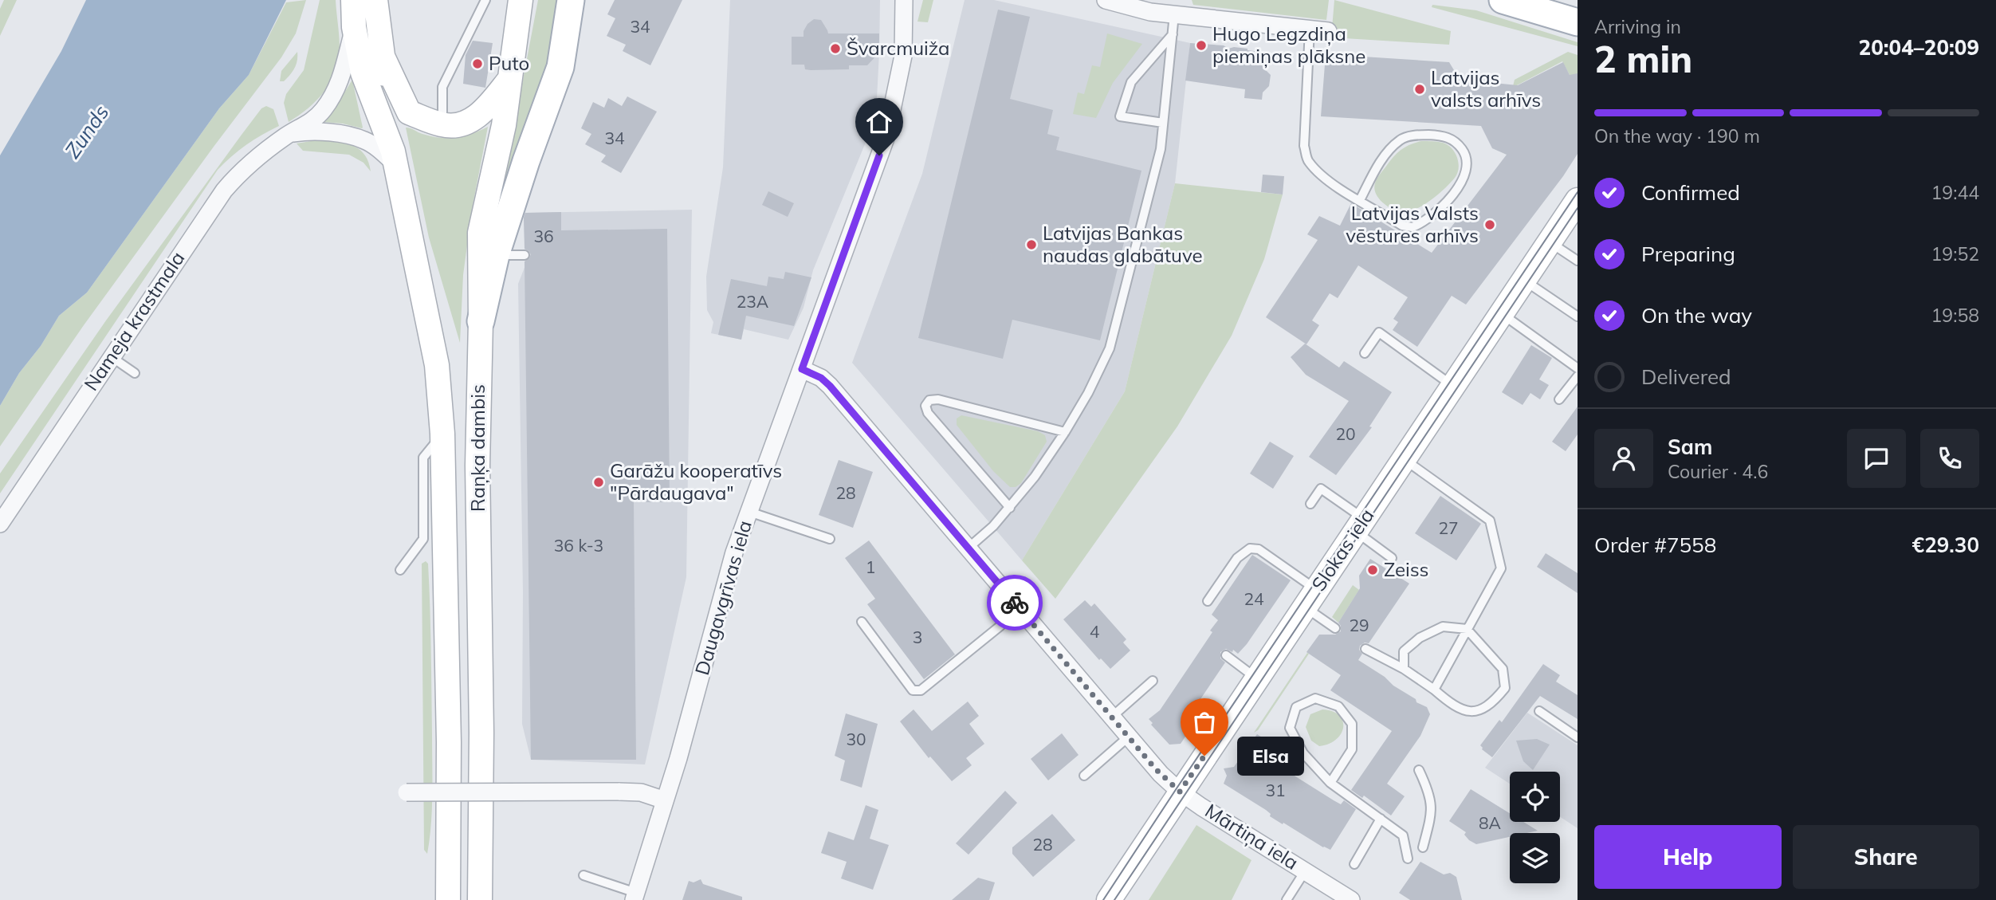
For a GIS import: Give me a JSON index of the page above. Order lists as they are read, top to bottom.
{
  "streets": {
    "main road": ["Raņķa dambis", "Slokas iela"],
    "street": ["Nameja krastmala", "Daugavgrīvas iela", "Mārtiņa iela"]
  },
  "crossings": [
    ["Nameja krastmala", "Raņķa dambis"],
    ["Slokas iela", "Mārtiņa iela"],
    ["Daugavgrīvas iela", "Mārtiņa iela"]
  ],
  "water": ["Zunds"],
  "places": [
    "Hugo Legzdiņa piemiņas plāksne",
    "Švarcmuiža",
    "Puto",
    "Latvijas valsts arhīvs",
    "Latvijas Valsts vēstures arhīvs",
    "Latvijas Bankas naudas glabātuve",
    "Garāžu kooperatīvs \"Pārdaugava\"",
    "Zeiss",
    "Elsa"
  ],
  "house_numbers": [
    "34",
    "34",
    "36",
    "23A",
    "20",
    "28",
    "27",
    "36 k-3",
    "1",
    "24",
    "29",
    "4",
    "3",
    "30",
    "31",
    "8A",
    "28"
  ],
  "page": {
    "heading": ["2 min", "Arriving in", "20:04–20:09"],
    "panel": [
      "Sam",
      "Courier · 4.6",
      "Order #7558",
      "€29.30"
    ],
    "bar": "On the way · 190 m",
    "list": [
      ["Confirmed", "19:44"],
      ["Preparing", "19:52"],
      ["On the way", "19:58"],
      "Delivered"
    ],
    "bubble": "Elsa",
    "buttons": ["Help", "Share"]
  }
}
